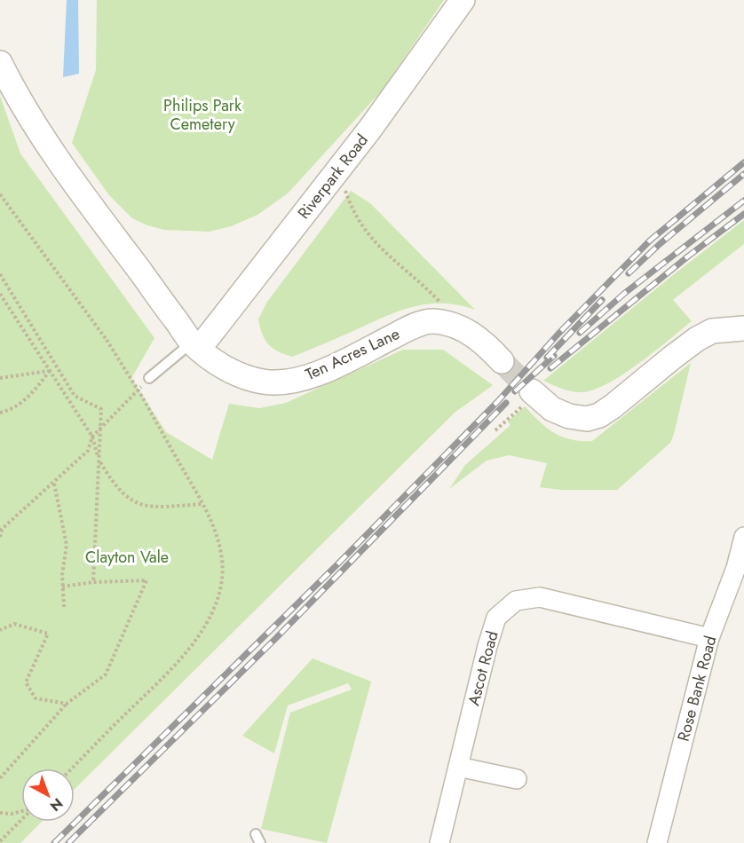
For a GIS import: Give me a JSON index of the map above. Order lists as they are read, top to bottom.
{
  "streets": {
    "street": [
      "Riverpark Road",
      "Ten Acres Lane",
      "Ascot Road",
      "Rose Bank Road"
    ]
  },
  "crossings": [
    ["Riverpark Road", "Ten Acres Lane"],
    ["Ascot Road", "Rose Bank Road"]
  ],
  "parks": ["Philips Park Cemetery", "Clayton Vale"],
  "north": "bottom right"
}
